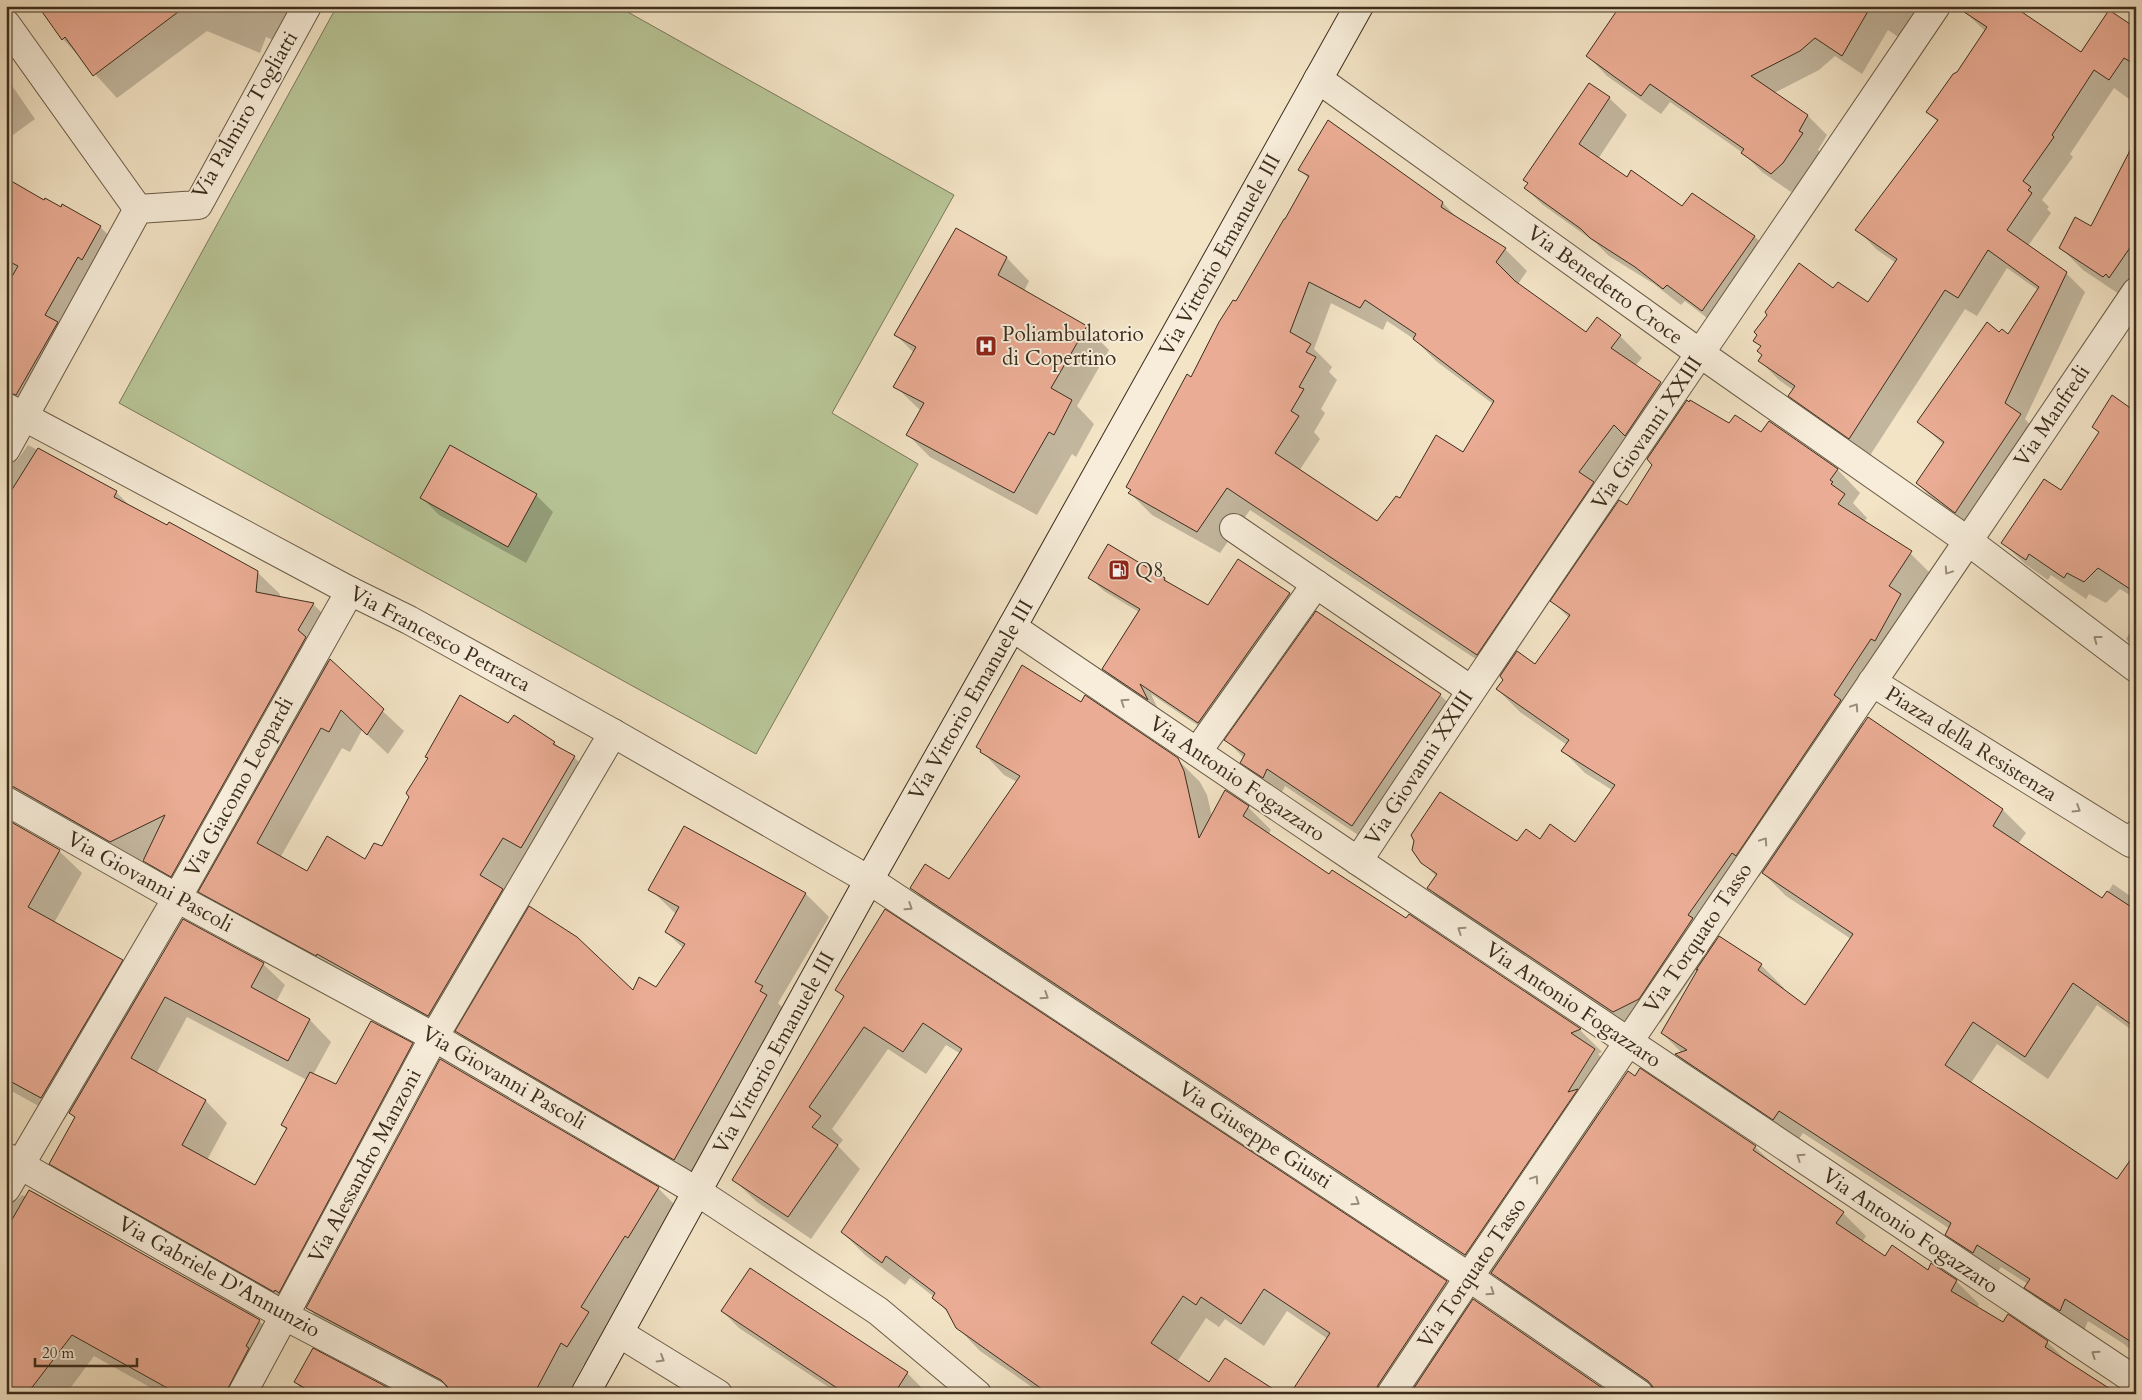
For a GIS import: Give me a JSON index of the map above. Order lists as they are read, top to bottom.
{
  "streets": {
    "street": [
      "Via Palmiro Togliatti",
      "Via Vittorio Emanuele III",
      "Via Benedetto Croce",
      "Via Manfredi",
      "Via Giovanni XXIII",
      "Via Francesco Petrarca",
      "Piazza della Resistenza",
      "Via Antonio Fogazzaro",
      "Via Giacomo Leopardi",
      "Via Giovanni Pascoli",
      "Via Torquato Tasso",
      "Via Giuseppe Giusti",
      "Via Alessandro Manzoni",
      "Via Gabriele D'Annunzio"
    ]
  },
  "crossings": [
    ["Via Vittorio Emanuele III", "Via Benedetto Croce"],
    ["Via Vittorio Emanuele III", "Via Francesco Petrarca"],
    ["Via Vittorio Emanuele III", "Via Antonio Fogazzaro"],
    ["Via Vittorio Emanuele III", "Via Giovanni Pascoli"],
    ["Via Vittorio Emanuele III", "Via Giuseppe Giusti"],
    ["Via Benedetto Croce", "Via Manfredi"],
    ["Via Benedetto Croce", "Via Giovanni XXIII"],
    ["Via Benedetto Croce", "Piazza della Resistenza"],
    ["Via Manfredi", "Piazza della Resistenza"],
    ["Via Giovanni XXIII", "Via Antonio Fogazzaro"],
    ["Via Francesco Petrarca", "Via Giacomo Leopardi"],
    ["Via Francesco Petrarca", "Via Giuseppe Giusti"],
    ["Via Francesco Petrarca", "Via Alessandro Manzoni"],
    ["Piazza della Resistenza", "Via Torquato Tasso"],
    ["Via Antonio Fogazzaro", "Via Torquato Tasso"],
    ["Via Giacomo Leopardi", "Via Giovanni Pascoli"],
    ["Via Giacomo Leopardi", "Via Gabriele D'Annunzio"],
    ["Via Giovanni Pascoli", "Via Alessandro Manzoni"],
    ["Via Torquato Tasso", "Via Giuseppe Giusti"],
    ["Via Alessandro Manzoni", "Via Gabriele D'Annunzio"]
  ],
  "one_way": ["Via Antonio Fogazzaro", "Via Torquato Tasso", "Via Giuseppe Giusti"],
  "places": {
    "hospital": ["Poliambulatorio di Copertino"],
    "fuel station": ["Q8"]
  },
  "scale_bar": "20 m"
}
